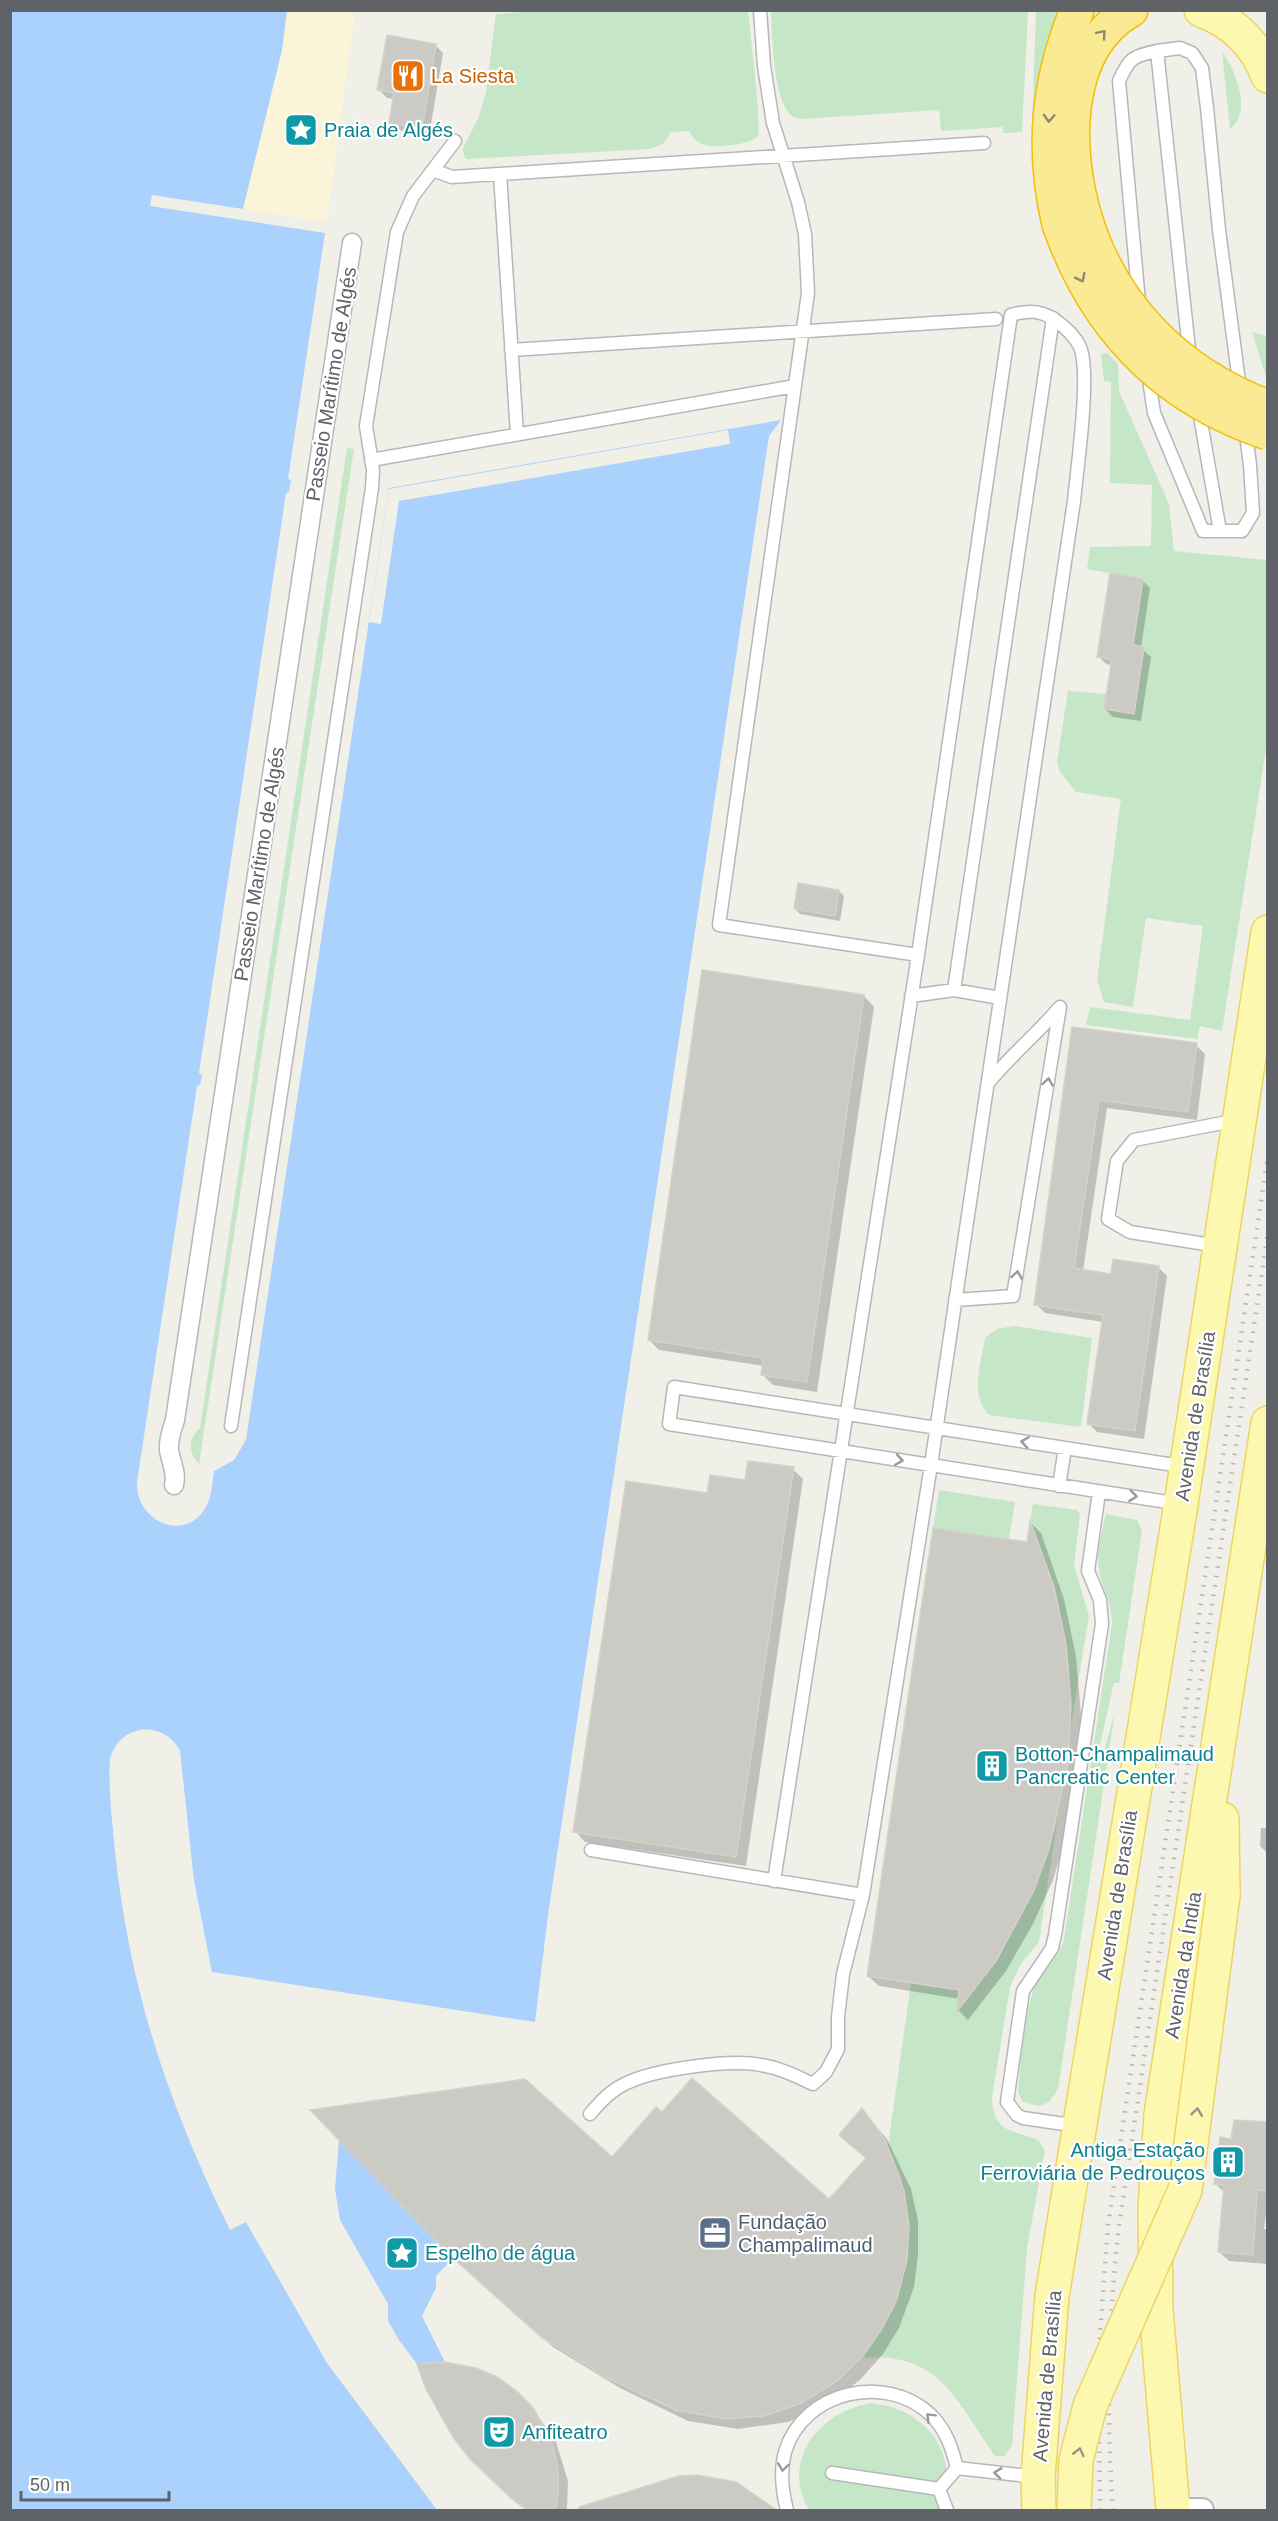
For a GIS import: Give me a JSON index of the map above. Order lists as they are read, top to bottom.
{
  "streets": {
    "main road": ["Avenida de Brasília", "Avenida da Índia"],
    "street": ["Passeio Marítimo de Algés"]
  },
  "places": {
    "restaurant": ["La Siesta"],
    "place": ["Praia de Algés", "Espelho de água"],
    "building": ["Botton-Champalimaud Pancreatic Center", "Antiga Estação Ferroviária de Pedrouços"],
    "office": ["Fundação Champalimaud"],
    "theatre": ["Anfiteatro"]
  },
  "scale_bar": "50 m"
}
